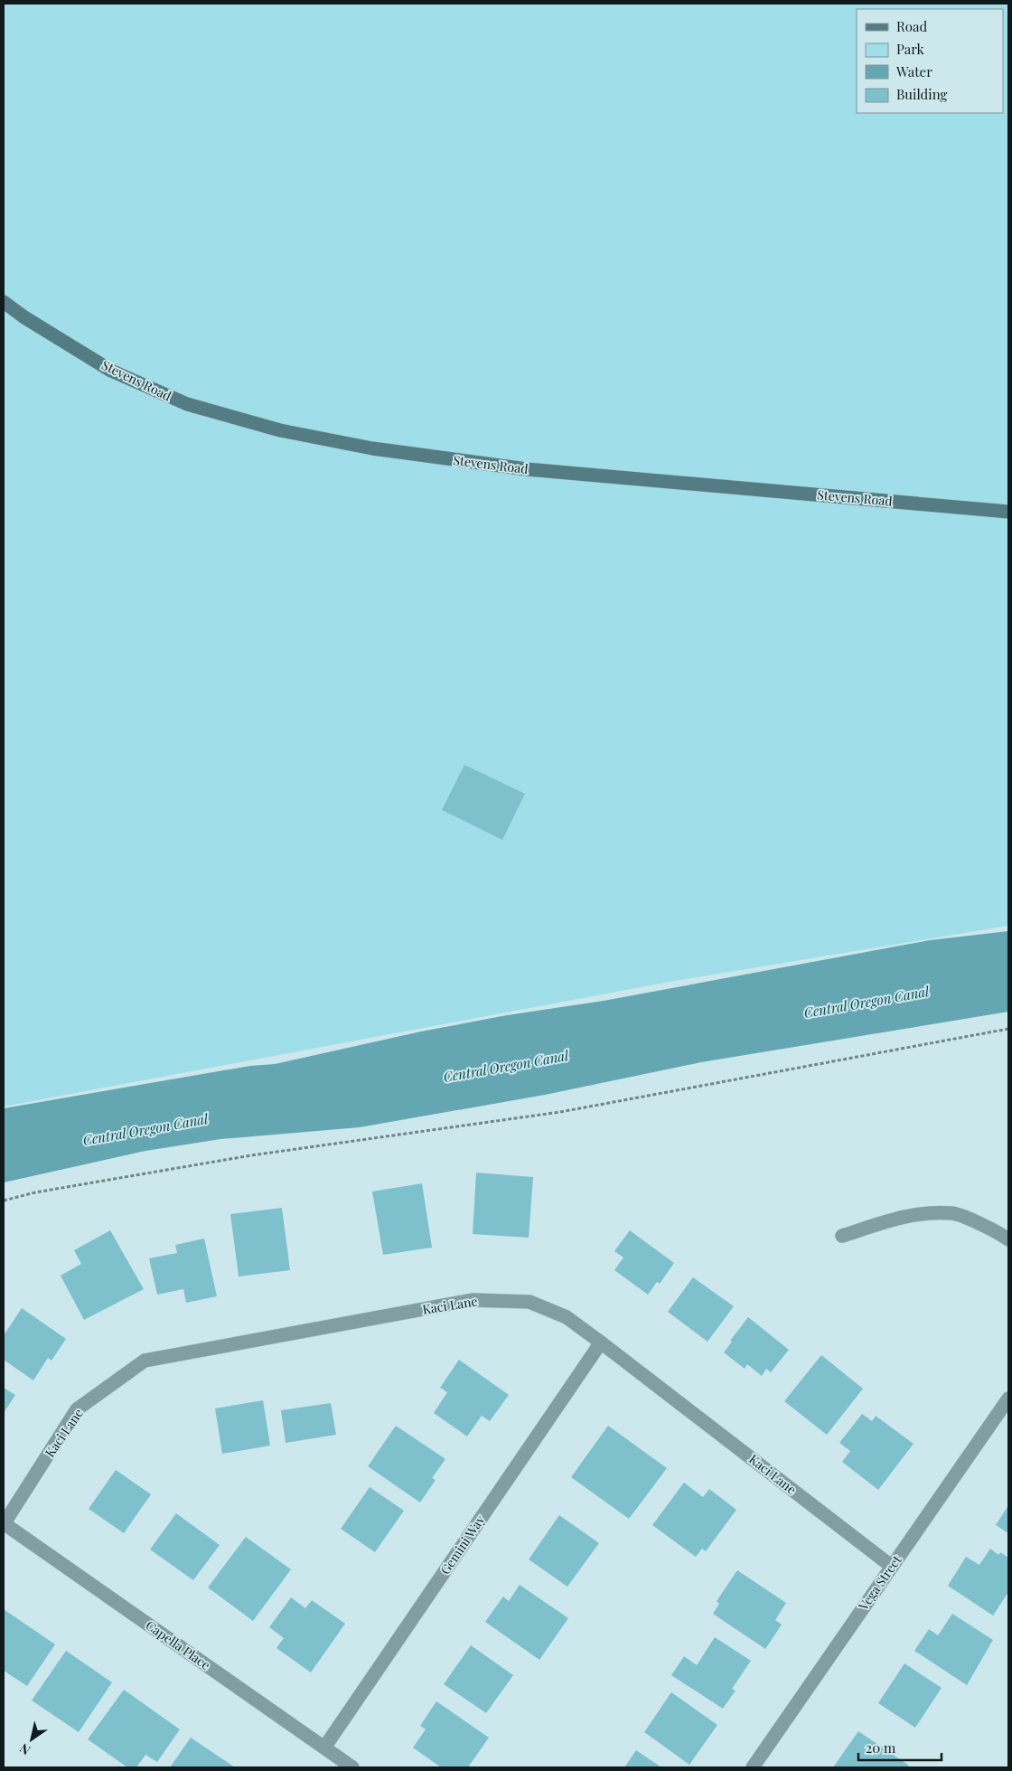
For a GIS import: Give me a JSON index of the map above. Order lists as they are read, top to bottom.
{
  "streets": {
    "street": [
      "Stevens Road",
      "Kaci Lane",
      "Gemini Way",
      "Vega Street",
      "Capella Place"
    ]
  },
  "crossings": [
    ["Kaci Lane", "Gemini Way"],
    ["Kaci Lane", "Vega Street"],
    ["Kaci Lane", "Capella Place"],
    ["Gemini Way", "Capella Place"]
  ],
  "water": ["Central Oregon Canal"],
  "legend": [
    "Road",
    "Park",
    "Water",
    "Building"
  ],
  "scale_bar": "20 m",
  "north": "bottom left"
}
